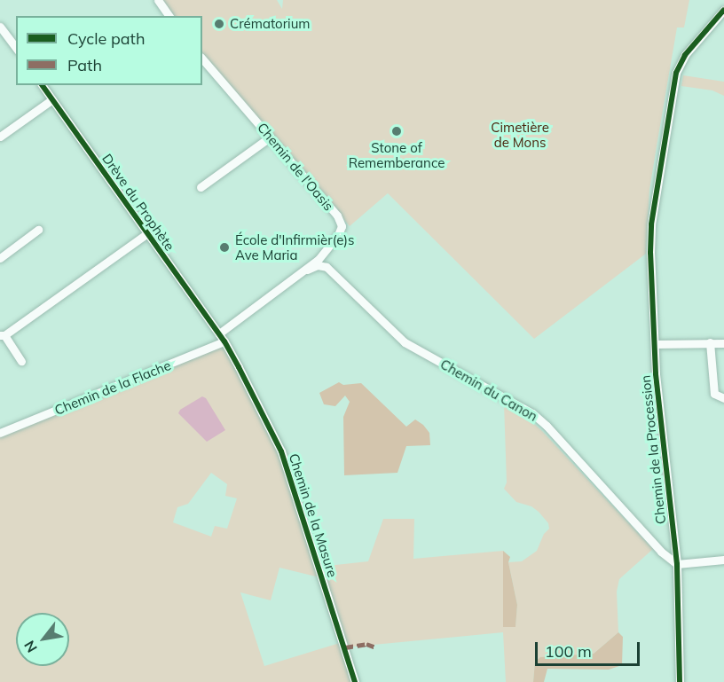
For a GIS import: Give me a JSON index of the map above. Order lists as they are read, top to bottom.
{
  "streets": {
    "street": [
      "Chemin de l'Oasis",
      "Drève du Prophète",
      "Chemin de la Flache",
      "Chemin du Canon",
      "Chemin de la Procession",
      "Chemin de la Masure"
    ]
  },
  "crossings": [
    ["Chemin de l'Oasis", "Drève du Prophète"],
    ["Chemin de l'Oasis", "Chemin du Canon"],
    ["Chemin de l'Oasis", "Chemin de la Masure"],
    ["Drève du Prophète", "Chemin de la Masure"],
    ["Chemin de la Flache", "Chemin de la Masure"],
    ["Chemin du Canon", "Chemin de la Procession"]
  ],
  "parks": ["Cimetière de Mons"],
  "places": ["Crématorium", "Stone of Rememberance", "École d'Infirmièr(e)s Ave Maria"],
  "legend": ["Cycle path", "Path"],
  "scale_bar": "100 m",
  "north": "bottom left"
}
